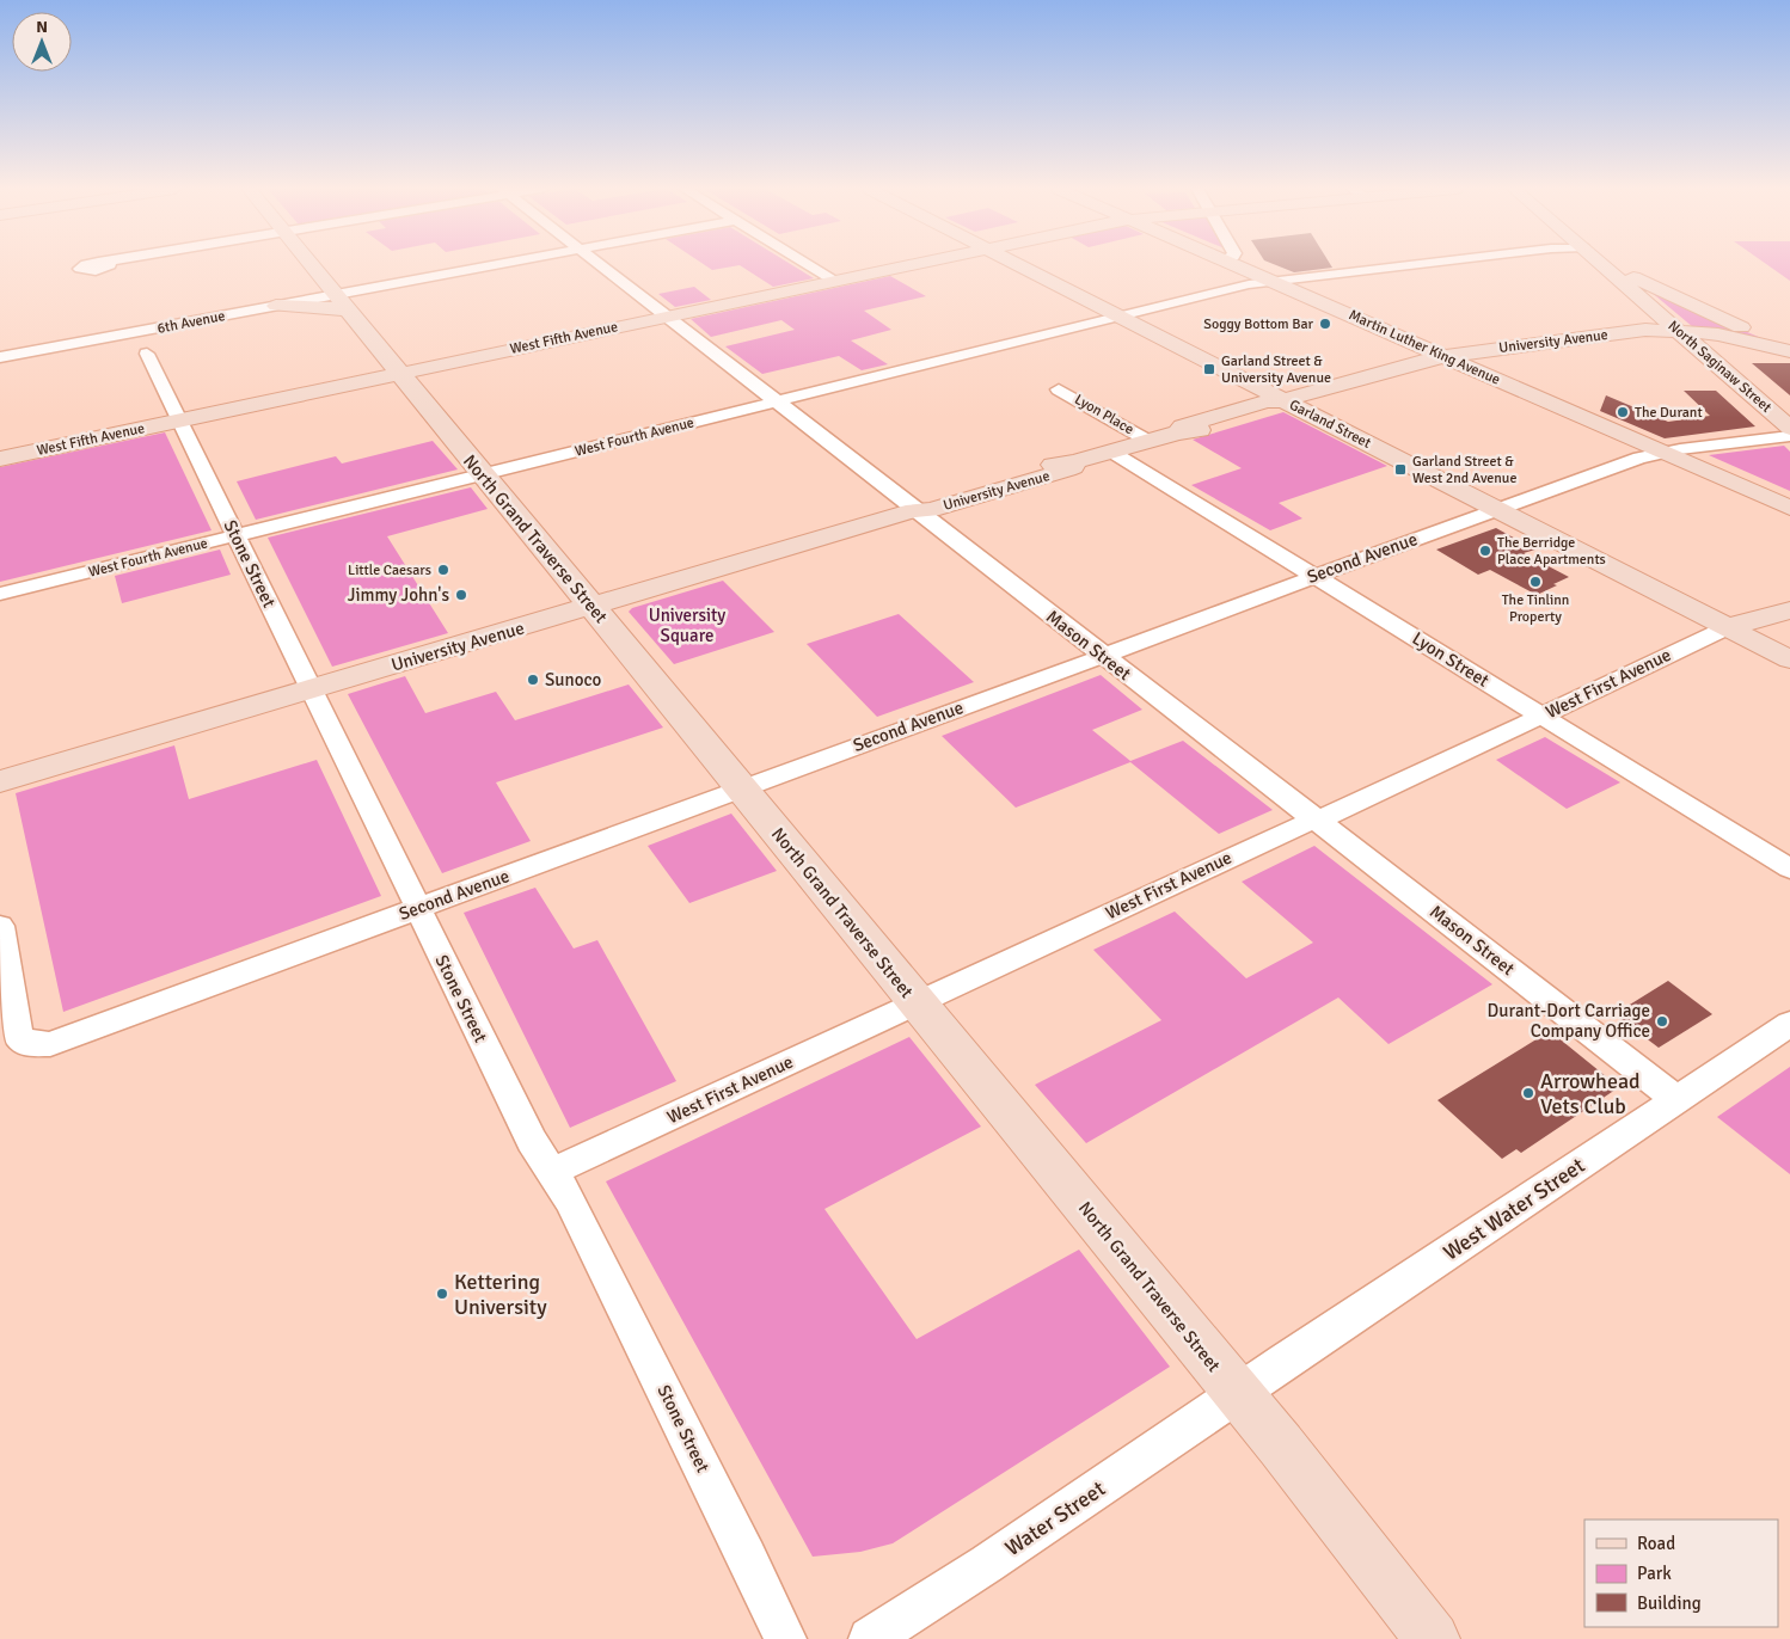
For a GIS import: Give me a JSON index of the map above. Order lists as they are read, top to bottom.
{
  "streets": {
    "street": [
      "6th Avenue",
      "West Fifth Avenue",
      "University Avenue",
      "Martin Luther King Avenue",
      "North Saginaw Street",
      "Lyon Place",
      "Garland Street",
      "West Fourth Avenue",
      "North Grand Traverse Street",
      "Second Avenue",
      "Stone Street",
      "Mason Street",
      "Lyon Street",
      "West First Avenue",
      "West Water Street",
      "Water Street"
    ]
  },
  "crossings": [
    ["6th Avenue", "North Grand Traverse Street"],
    ["West Fifth Avenue", "North Grand Traverse Street"],
    ["West Fifth Avenue", "Stone Street"],
    ["West Fifth Avenue", "Mason Street"],
    ["University Avenue", "Martin Luther King Avenue"],
    ["University Avenue", "North Saginaw Street"],
    ["University Avenue", "Lyon Place"],
    ["University Avenue", "Garland Street"],
    ["University Avenue", "North Grand Traverse Street"],
    ["University Avenue", "Stone Street"],
    ["University Avenue", "Mason Street"],
    ["University Avenue", "Lyon Street"],
    ["Martin Luther King Avenue", "West Fourth Avenue"],
    ["Martin Luther King Avenue", "Second Avenue"],
    ["Garland Street", "West Fourth Avenue"],
    ["Garland Street", "Second Avenue"],
    ["Garland Street", "West First Avenue"],
    ["West Fourth Avenue", "North Grand Traverse Street"],
    ["West Fourth Avenue", "Stone Street"],
    ["West Fourth Avenue", "Mason Street"],
    ["North Grand Traverse Street", "Second Avenue"],
    ["North Grand Traverse Street", "West First Avenue"],
    ["North Grand Traverse Street", "West Water Street"],
    ["North Grand Traverse Street", "Water Street"],
    ["Second Avenue", "Stone Street"],
    ["Second Avenue", "Mason Street"],
    ["Second Avenue", "Lyon Street"],
    ["Stone Street", "West First Avenue"],
    ["Mason Street", "West First Avenue"],
    ["Mason Street", "West Water Street"],
    ["Lyon Street", "West First Avenue"],
    ["West Water Street", "Water Street"]
  ],
  "parks": ["University Square"],
  "places": {
    "other": [
      "Soggy Bottom Bar",
      "The Durant",
      "The Berridge Place Apartments",
      "Little Caesars",
      "The Tinlinn Property",
      "Jimmy John's",
      "Sunoco",
      "Durant-Dort Carriage Company Office",
      "Arrowhead Vets Club",
      "Kettering University"
    ],
    "transit": ["Garland Street & University Avenue", "Garland Street & West 2nd Avenue"]
  },
  "legend": ["Road", "Park", "Building"],
  "north": "top"
}
